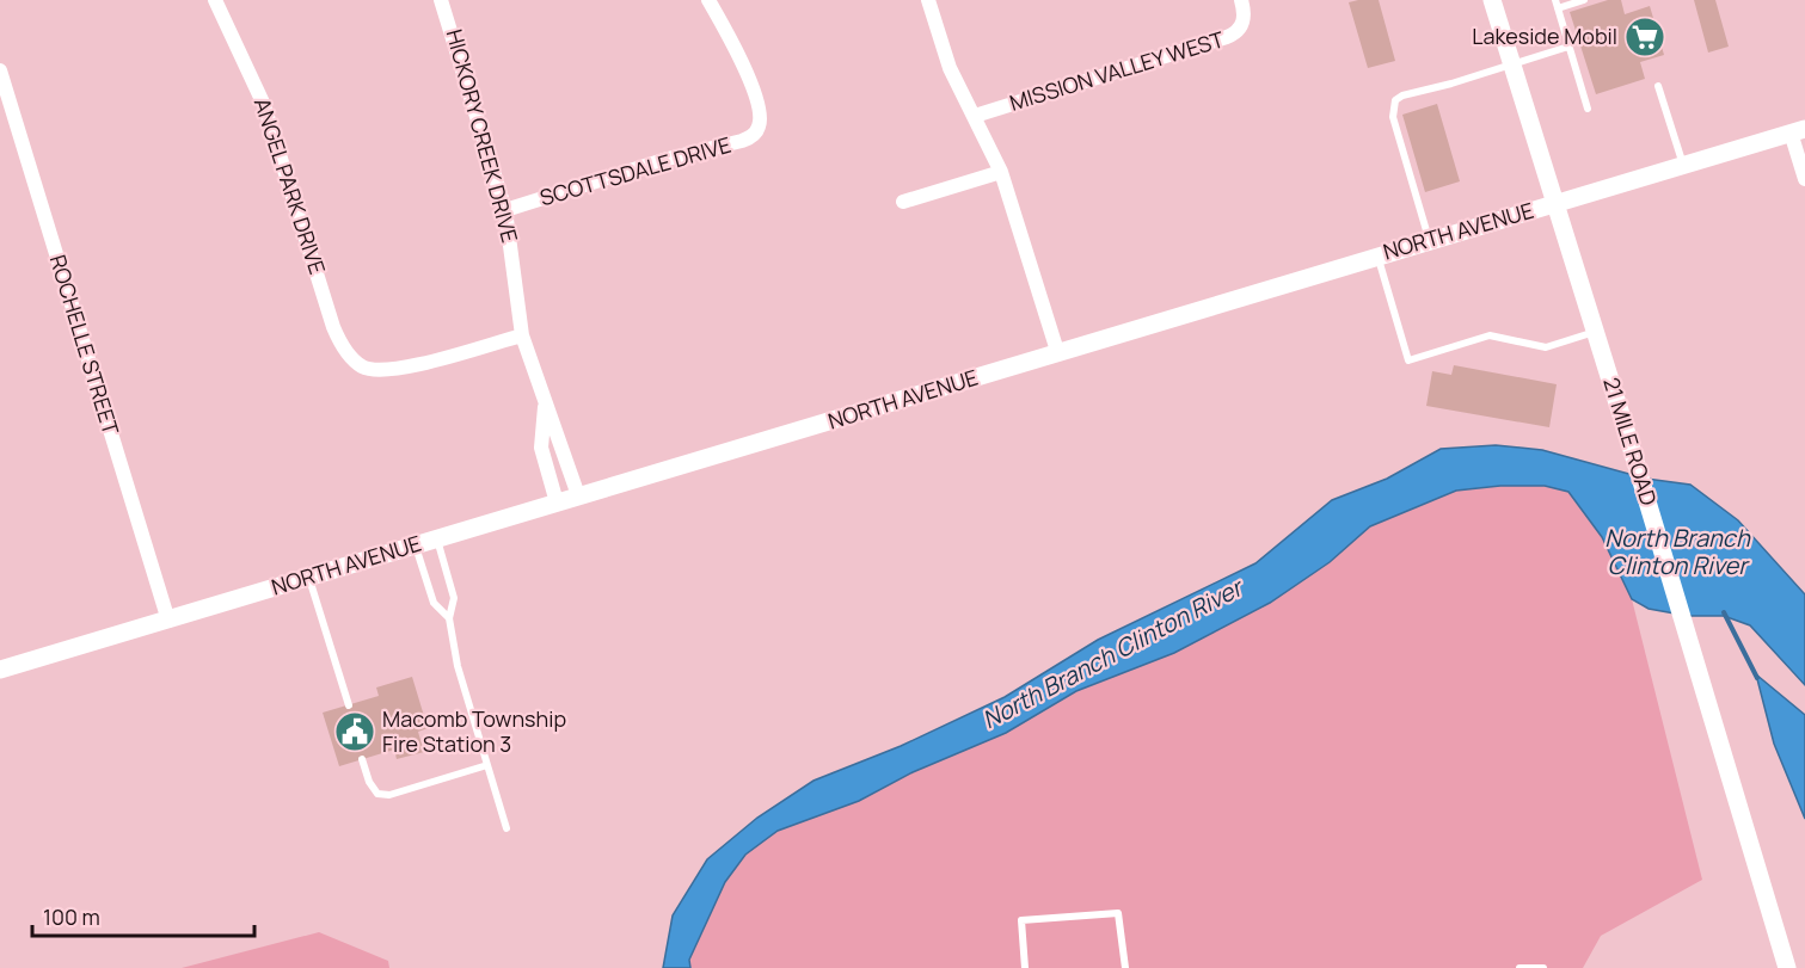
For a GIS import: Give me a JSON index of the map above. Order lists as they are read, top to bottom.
{
  "streets": {
    "street": [
      "MISSION VALLEY WEST",
      "HICKORY CREEK DRIVE",
      "SCOTTSDALE DRIVE",
      "ANGEL PARK DRIVE",
      "NORTH AVENUE",
      "ROCHELLE STREET",
      "21 MILE ROAD"
    ]
  },
  "crossings": [
    ["HICKORY CREEK DRIVE", "SCOTTSDALE DRIVE"],
    ["HICKORY CREEK DRIVE", "ANGEL PARK DRIVE"],
    ["HICKORY CREEK DRIVE", "NORTH AVENUE"],
    ["NORTH AVENUE", "ROCHELLE STREET"],
    ["NORTH AVENUE", "21 MILE ROAD"]
  ],
  "water": ["North Branch Clinton River"],
  "places": {
    "supermarket": ["Lakeside Mobil"],
    "public building": ["Macomb Township Fire Station 3"]
  },
  "scale_bar": "100 m"
}
